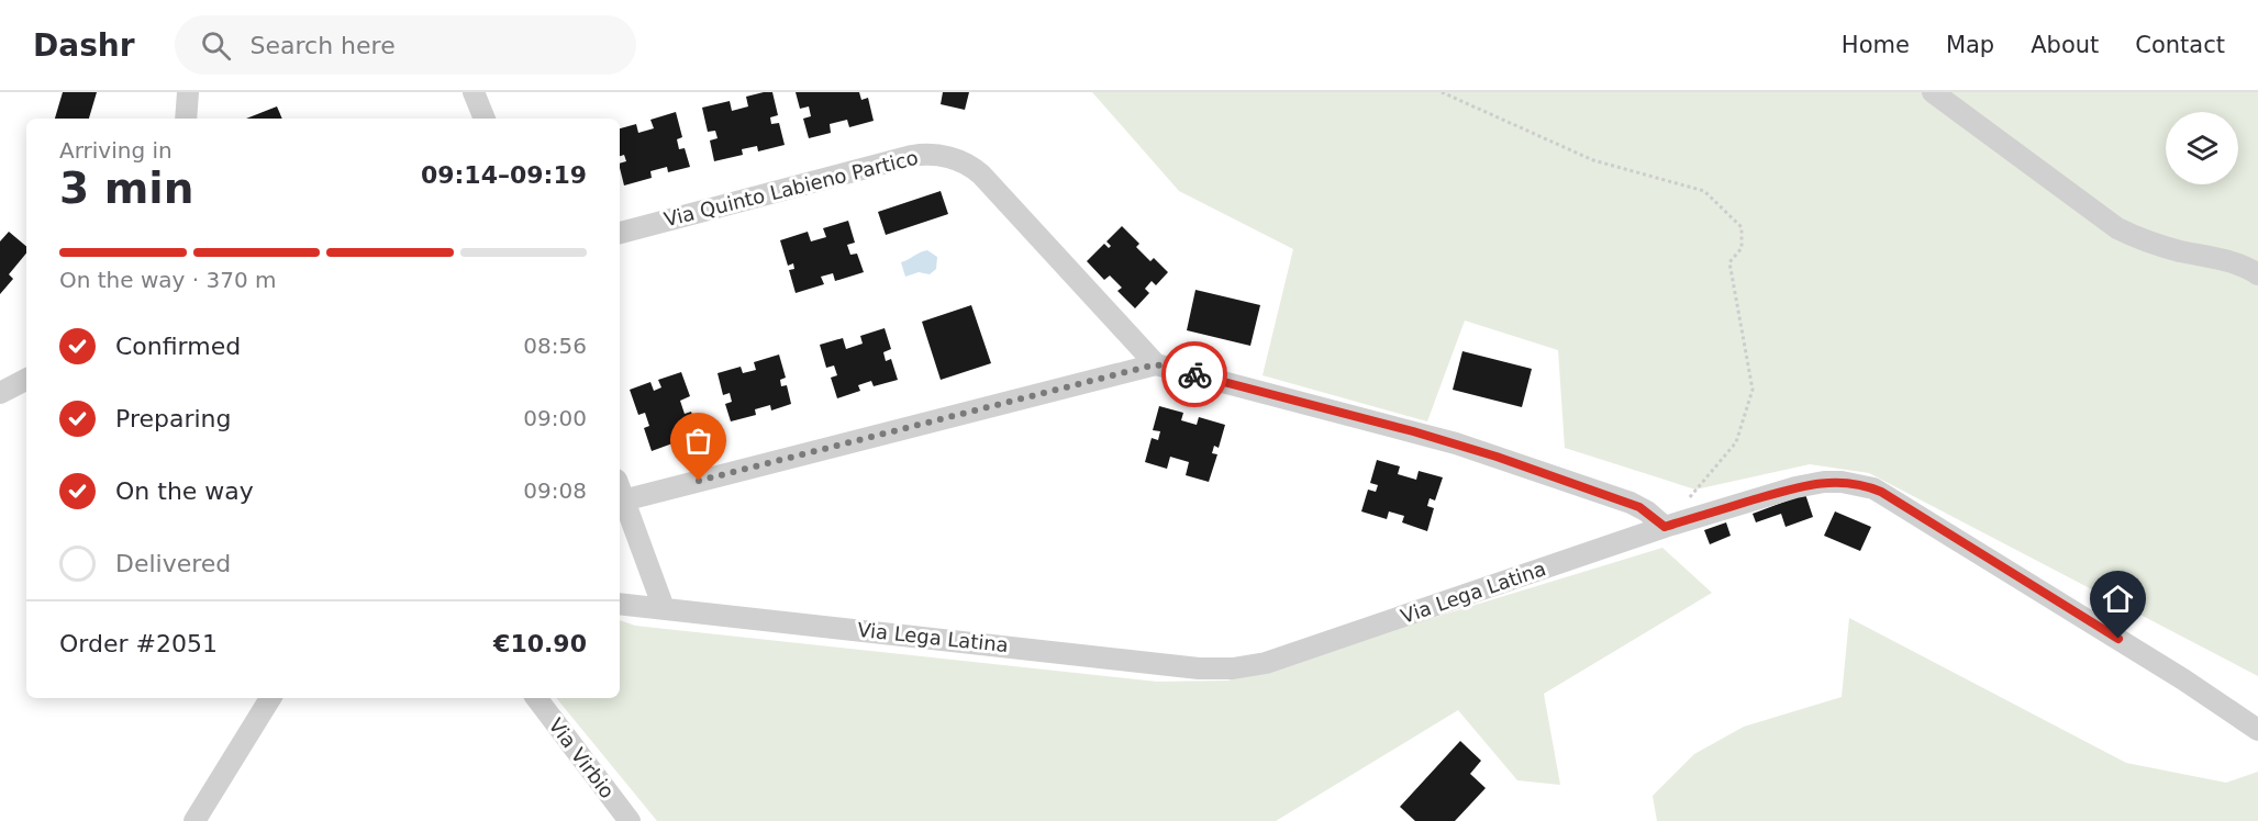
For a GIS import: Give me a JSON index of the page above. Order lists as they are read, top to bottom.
{
  "streets": {
    "street": ["Via Quinto Labieno Partico", "Via Lega Latina", "Via Virbio"]
  },
  "page": {
    "header": "Dashr",
    "search": "Search here",
    "nav": [
      "Home",
      "Map",
      "About",
      "Contact"
    ],
    "heading": ["3 min", "Arriving in", "09:14–09:19"],
    "panel": ["Order #2051", "€10.90"],
    "bar": "On the way · 370 m",
    "list": [
      ["Confirmed", "08:56"],
      ["Preparing", "09:00"],
      ["On the way", "09:08"],
      "Delivered"
    ]
  }
}
